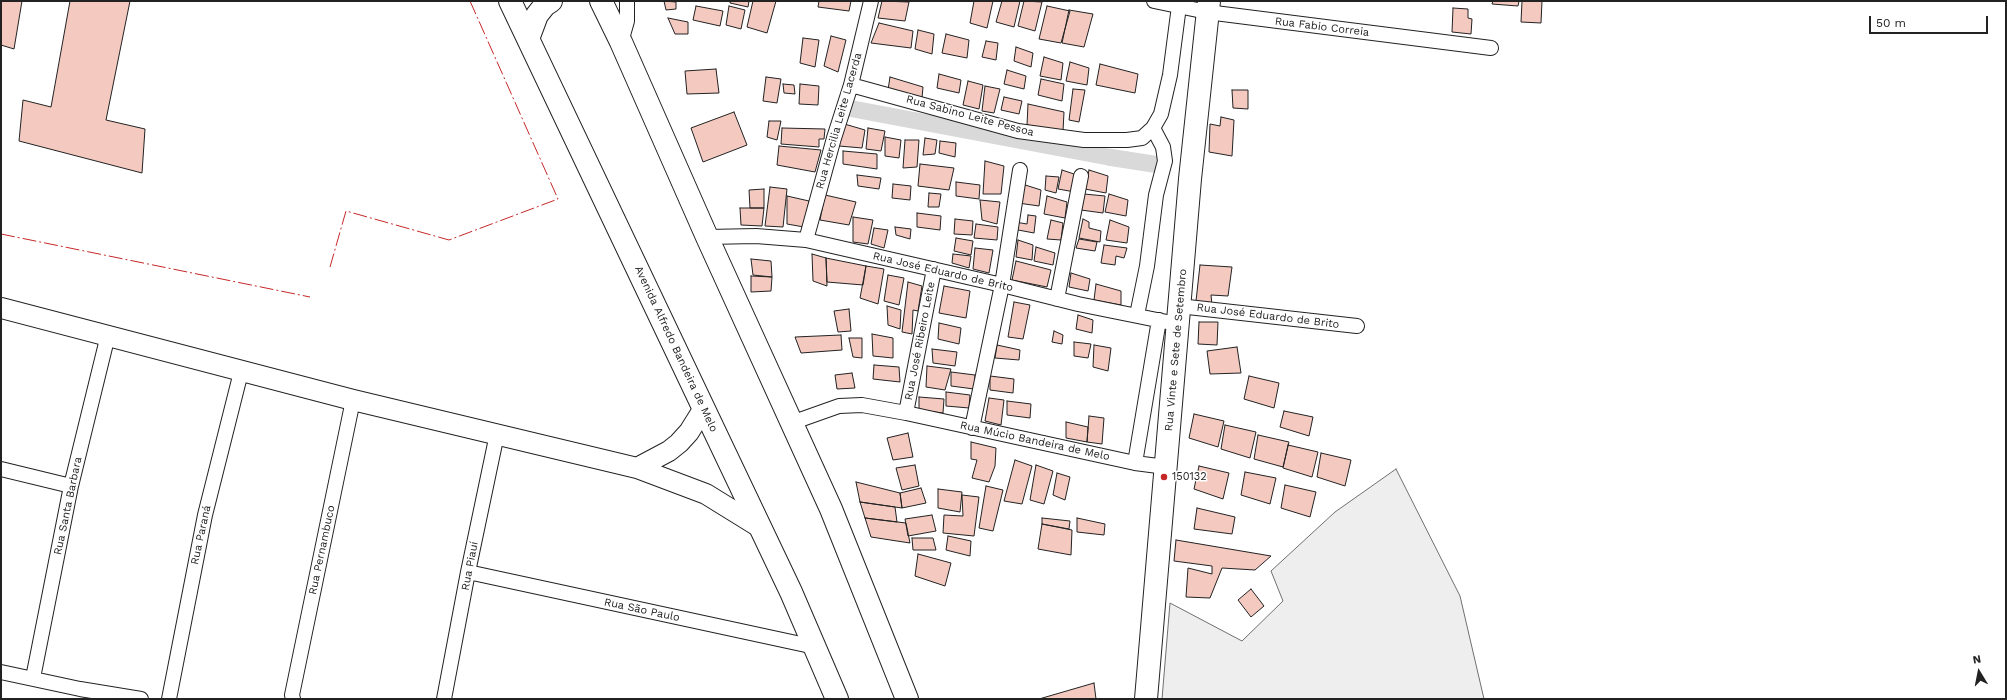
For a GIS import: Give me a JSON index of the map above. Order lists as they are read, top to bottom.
{
  "streets": {
    "main road": ["Avenida Alfredo Bandeira de Melo", "Rua Vinte e Sete de Setembro"],
    "street": [
      "Rua Fabio Correia",
      "Rua Sabino Leite Pessoa",
      "Rua Hercilia Leite Lacerda",
      "Rua José Eduardo de Brito",
      "Rua José Ribeiro Leite",
      "Rua Múcio Bandeira de Melo",
      "Rua Santa Barbara",
      "Rua Paraná",
      "Rua Pernambuco",
      "Rua Piauí",
      "Rua São Paulo"
    ]
  },
  "crossings": [
    ["Rua Fabio Correia", "Rua Vinte e Sete de Setembro"],
    ["Rua Sabino Leite Pessoa", "Rua Hercilia Leite Lacerda"],
    ["Rua Hercilia Leite Lacerda", "Rua José Eduardo de Brito"],
    ["Rua José Eduardo de Brito", "Rua José Ribeiro Leite"],
    ["Rua José Eduardo de Brito", "Rua Vinte e Sete de Setembro"],
    ["Rua José Ribeiro Leite", "Rua Múcio Bandeira de Melo"],
    ["Avenida Alfredo Bandeira de Melo", "Rua São Paulo"],
    ["Rua Vinte e Sete de Setembro", "Rua Múcio Bandeira de Melo"],
    ["Rua Piauí", "Rua São Paulo"]
  ],
  "places": ["150132"],
  "scale_bar": "50 m",
  "north": "top"
}
